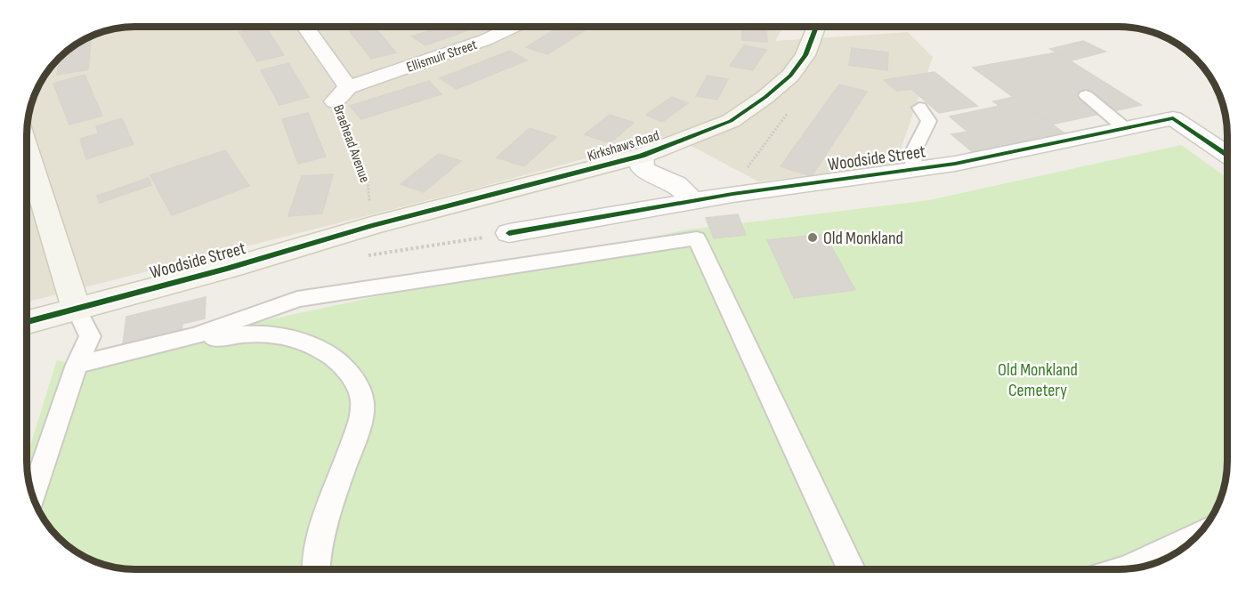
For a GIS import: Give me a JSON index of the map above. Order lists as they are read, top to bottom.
{
  "streets": {
    "street": [
      "Ellismuir Street",
      "Braehead Avenue",
      "Kirkshaws Road",
      "Woodside Street"
    ]
  },
  "crossings": [
    ["Ellismuir Street", "Braehead Avenue"],
    ["Braehead Avenue", "Kirkshaws Road"],
    ["Braehead Avenue", "Woodside Street"],
    ["Kirkshaws Road", "Woodside Street"]
  ],
  "parks": ["Old Monkland Cemetery"],
  "places": ["Old Monkland"]
}
